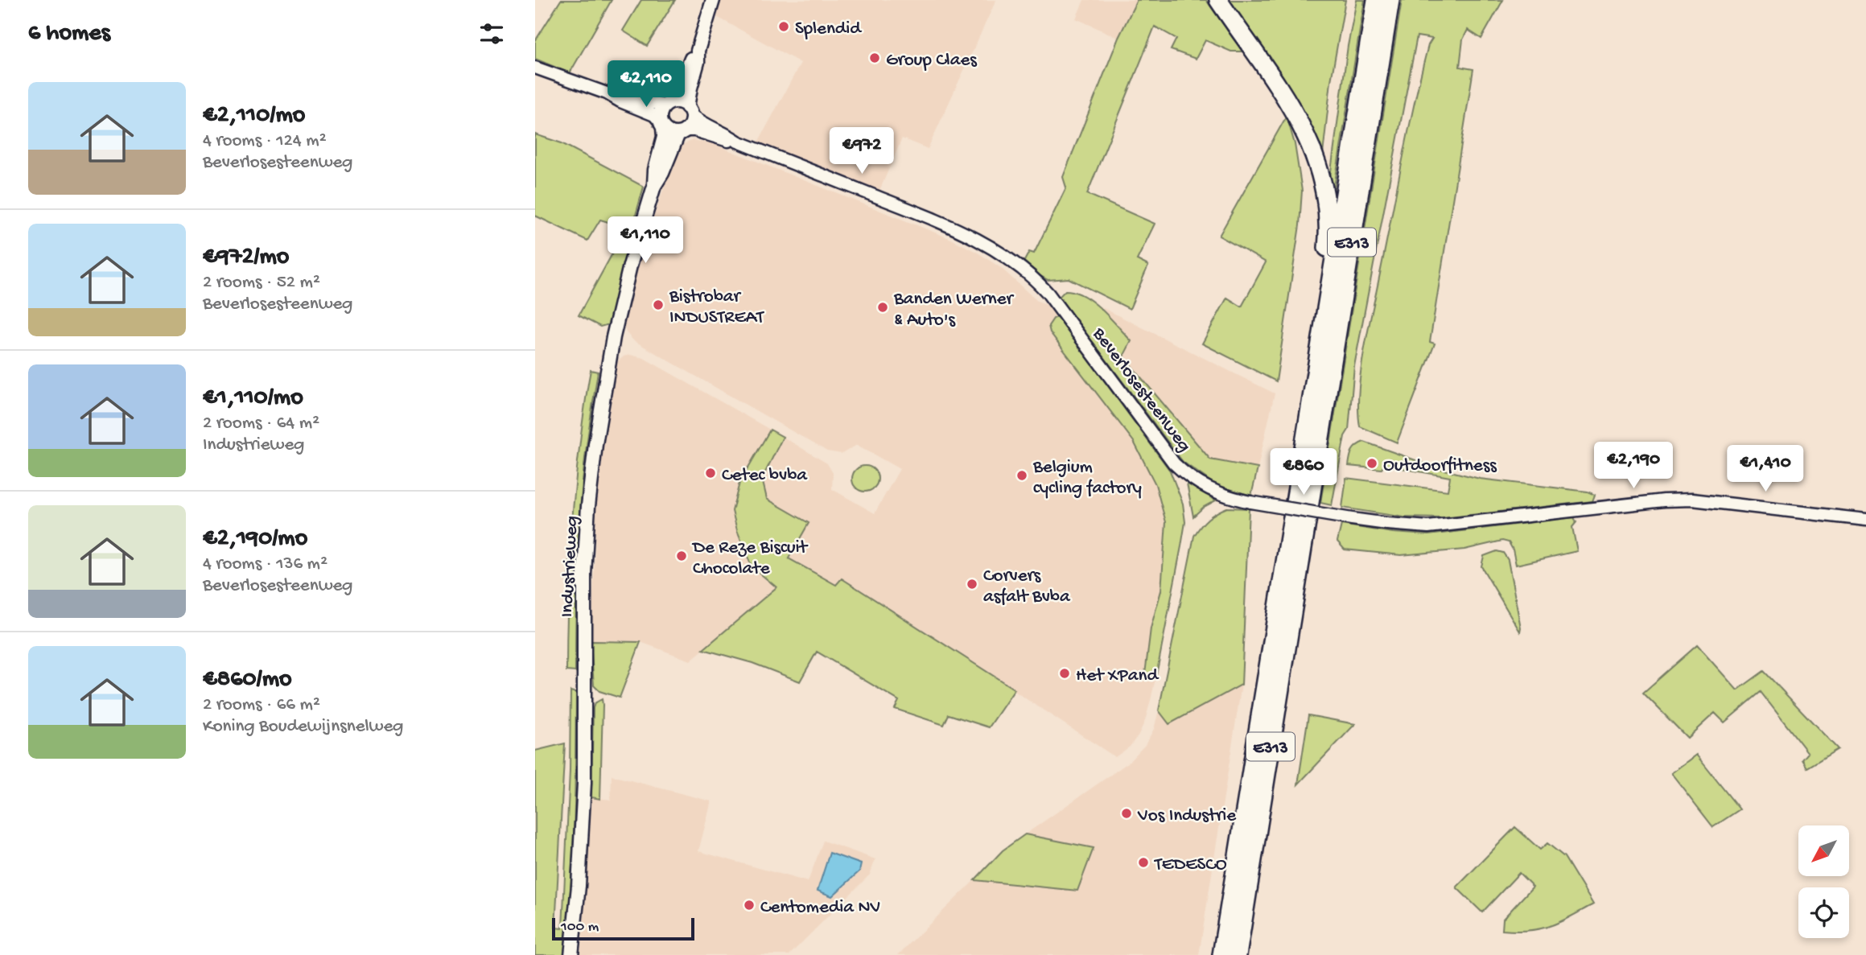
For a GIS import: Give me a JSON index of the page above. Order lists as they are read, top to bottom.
{
  "streets": {
    "highway": ["E313"],
    "main road": ["Industrieweg"],
    "street": ["Beverlosesteenweg"]
  },
  "crossings": [
    ["Beverlosesteenweg", "Industrieweg"]
  ],
  "places": [
    "Splendid",
    "Group Claes",
    "Bistrobar INDUSTREAT",
    "Banden Werner & Auto's",
    "Outdoorfitness",
    "Cetec bvba",
    "Belgium cycling factory",
    "De Reze Biscuit Chocolate",
    "Corvers asfalt Bvba",
    "Het XPand",
    "Vos Industrie",
    "TEDESCO",
    "Centomedia NV"
  ],
  "scale_bar": "100 m",
  "north": "bottom left",
  "page": {
    "heading": "6 homes",
    "price": [
      "€2,110",
      "€972",
      "€1,110",
      "€2,190",
      "€1,410",
      "€860"
    ],
    "list": [
      {
        "name": "€2,110/mo",
        "note": "4 rooms · 124 m² · Beverlosesteenweg"
      },
      {
        "name": "€972/mo",
        "note": "2 rooms · 52 m² · Beverlosesteenweg"
      },
      {
        "name": "€1,110/mo",
        "note": "2 rooms · 64 m² · Industrieweg"
      },
      {
        "name": "€2,190/mo",
        "note": "4 rooms · 136 m² · Beverlosesteenweg"
      },
      {
        "name": "€860/mo",
        "note": "2 rooms · 66 m² · Koning Boudewijnsnelweg"
      }
    ],
    "scale": "100 m"
  }
}
